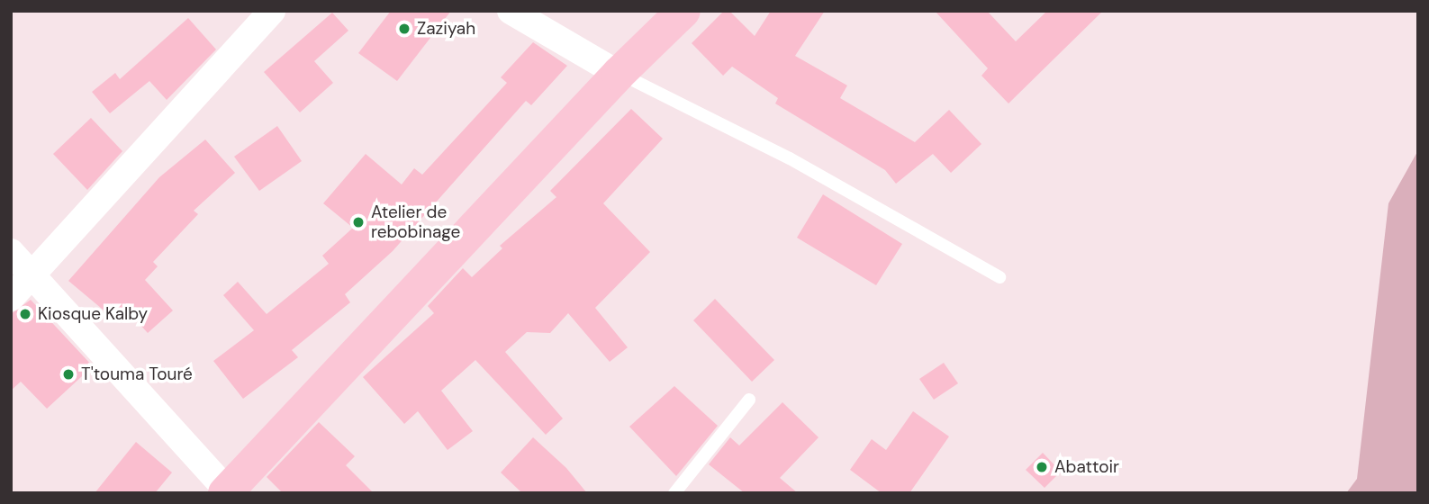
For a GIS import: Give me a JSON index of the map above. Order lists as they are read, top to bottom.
{
  "places": [
    "Zaziyah",
    "Atelier de rebobinage",
    "Kiosque Kalby",
    "T'touma Touré",
    "Abattoir"
  ]
}
